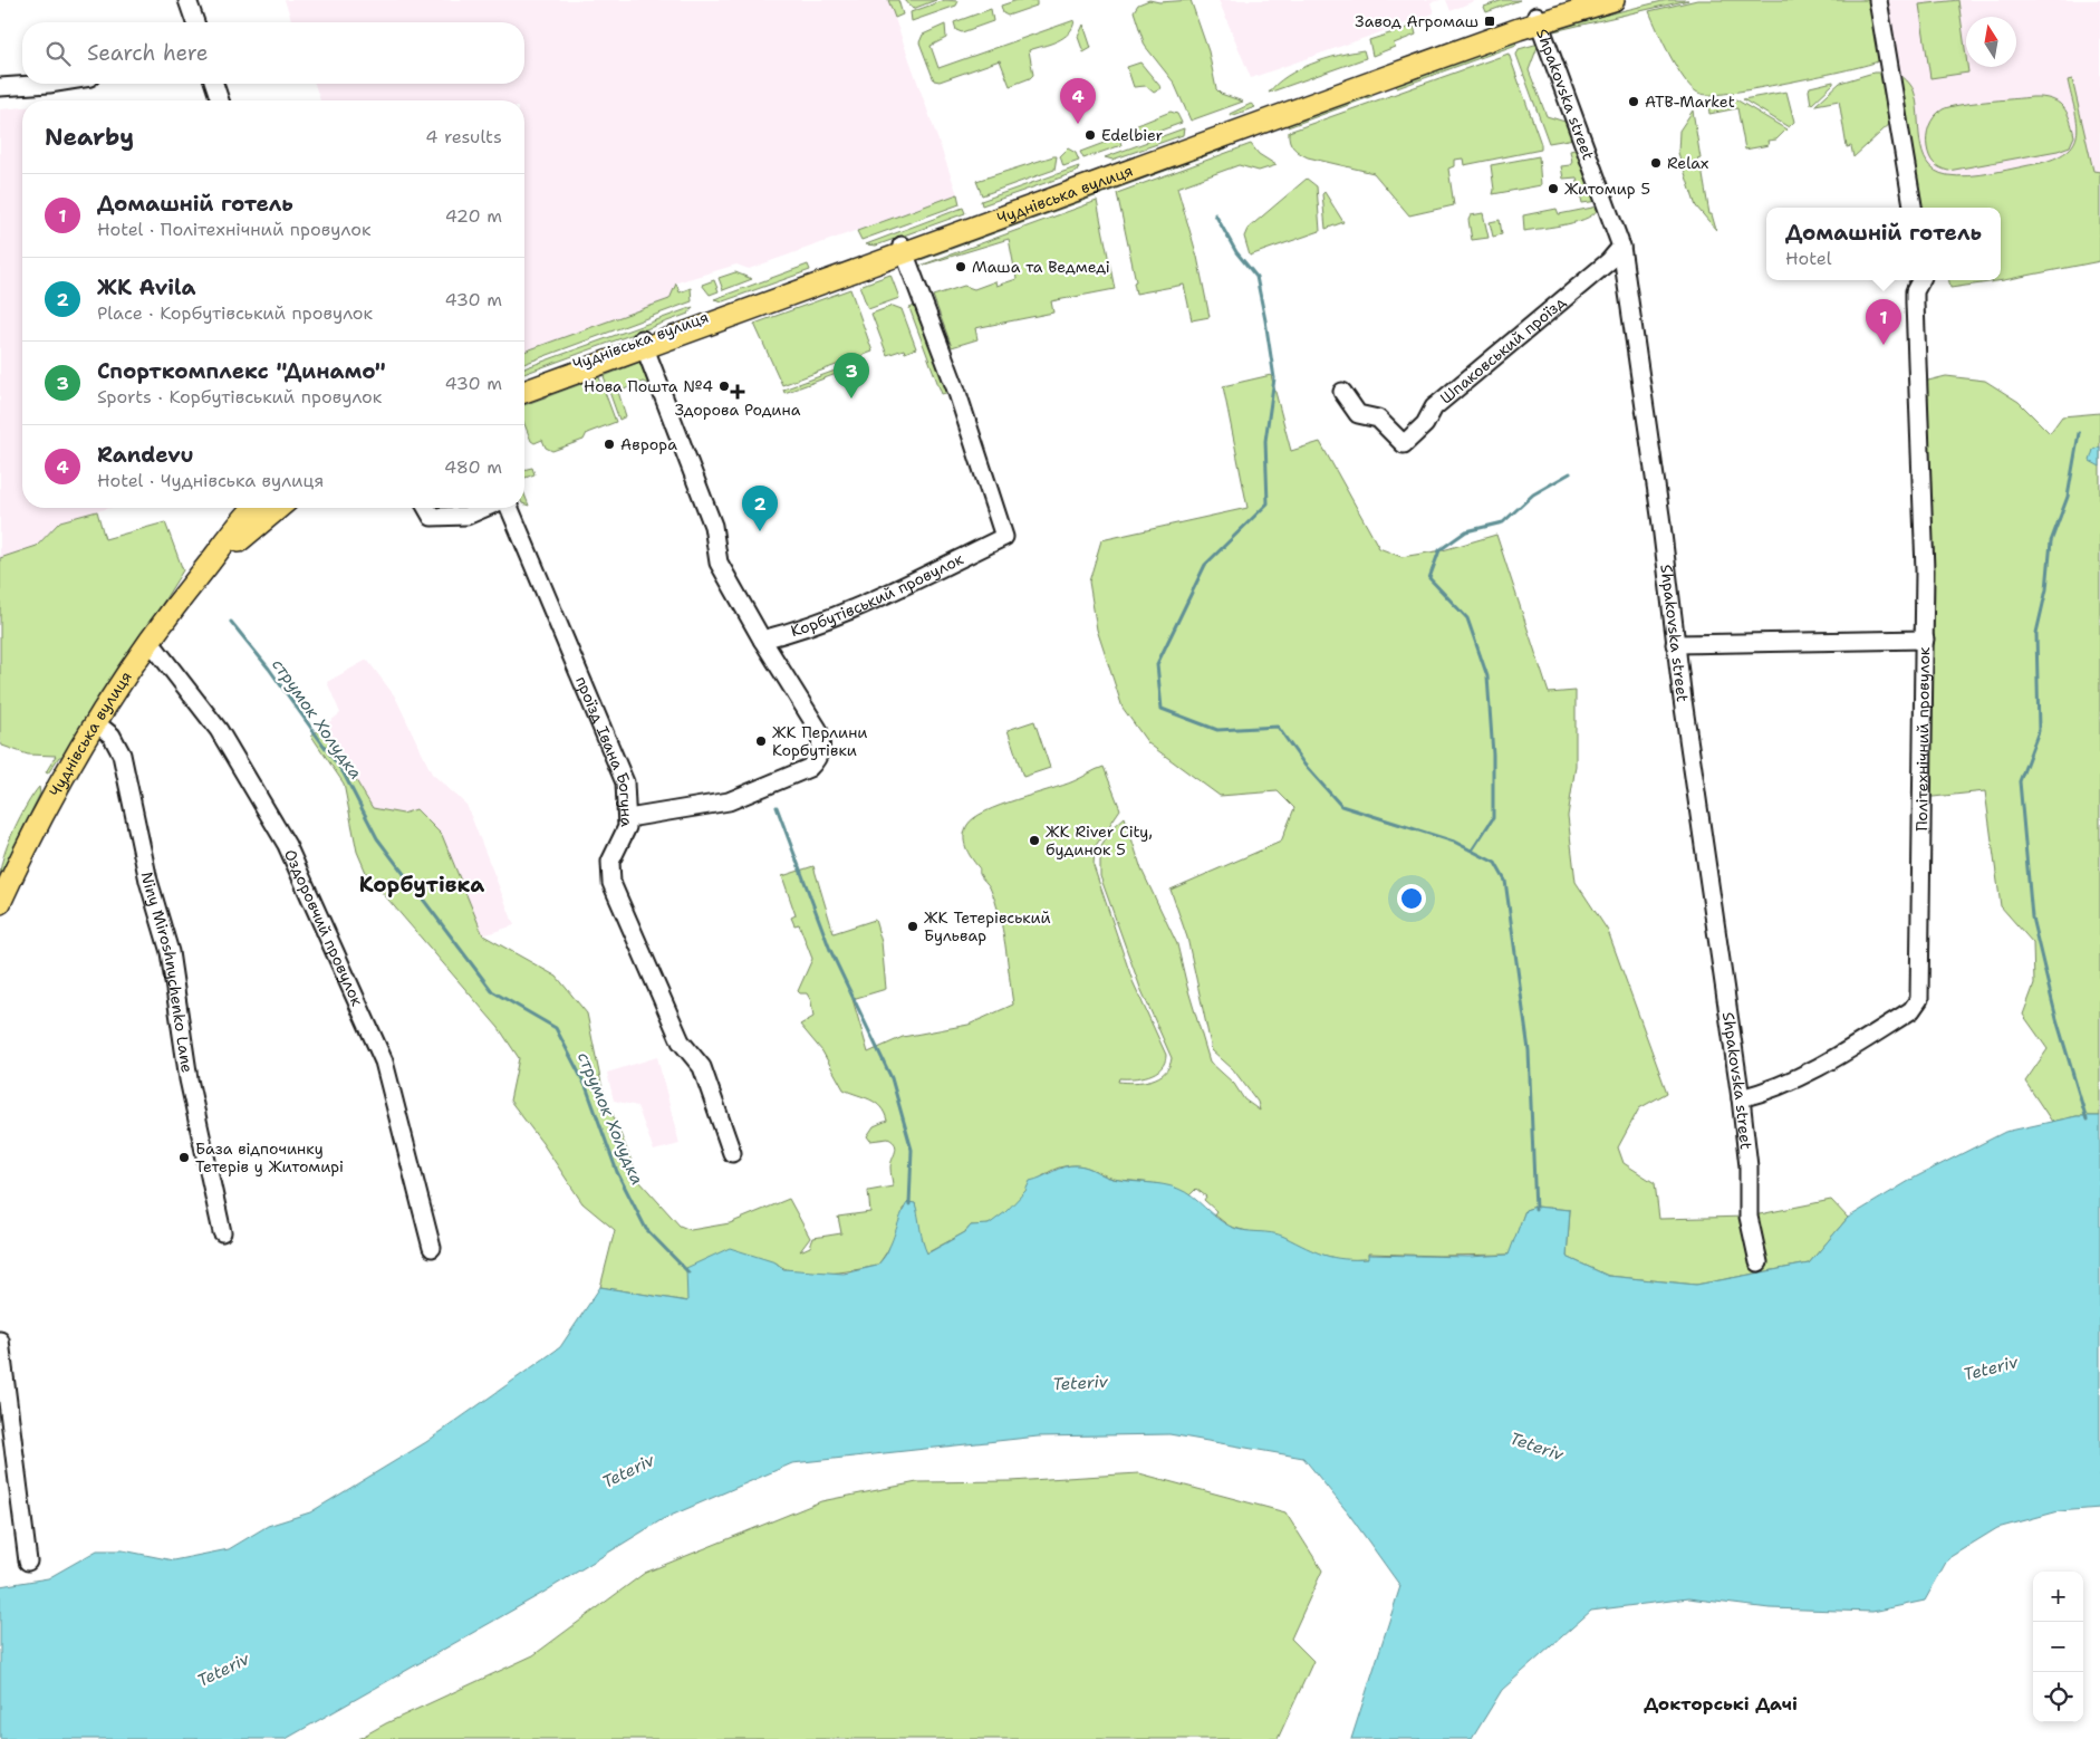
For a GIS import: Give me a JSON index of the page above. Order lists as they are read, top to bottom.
{
  "streets": {
    "main road": ["Чуднівська вулиця"],
    "street": [
      "Shpakovska street",
      "Шпаковський проїзд",
      "Корбутівський провулок",
      "Політехнічний провулок",
      "проїзд Івана Богуна",
      "Оздоровчий провулок",
      "Niny Miroshnychenko Lane"
    ]
  },
  "crossings": [
    ["Shpakovska street", "Чуднівська вулиця"],
    ["Shpakovska street", "Шпаковський проїзд"],
    ["Shpakovska street", "Політехнічний провулок"],
    ["Чуднівська вулиця", "Корбутівський провулок"],
    ["Чуднівська вулиця", "Оздоровчий провулок"],
    ["Чуднівська вулиця", "Niny Miroshnychenko Lane"]
  ],
  "districts": ["Корбутівка", "Докторські Дачі"],
  "water": ["струмок Холудка", "Teteriv"],
  "places": {
    "transit": ["Завод Агромаш"],
    "other": [
      "ATB-Market",
      "Edelbier",
      "Relax",
      "Житомир 5",
      "Маша та Ведмеді",
      "Нова Пошта №4",
      "Аврора",
      "ЖК Перлини Корбутівки",
      "ЖК River City, будинок 5",
      "ЖК Тетерівський Бульвар",
      "База відпочинку Тетерів у Житомирі"
    ],
    "health": ["Здорова Родина"]
  },
  "north": "top",
  "page": {
    "search": "Search here",
    "pins": [
      "4",
      "1",
      "3",
      "2"
    ],
    "heading": ["Nearby", "4 results"],
    "list": [
      {
        "mark": "1",
        "name": "Домашній готель",
        "note": "Hotel · Політехнічний провулок",
        "value": "420 m"
      },
      {
        "mark": "2",
        "name": "ЖК Avila",
        "note": "Place · Корбутівський провулок",
        "value": "430 m"
      },
      {
        "mark": "3",
        "name": "Спорткомплекс \"Динамо\"",
        "note": "Sports · Корбутівський провулок",
        "value": "430 m"
      },
      {
        "mark": "4",
        "name": "Randevu",
        "note": "Hotel · Чуднівська вулиця",
        "value": "480 m"
      }
    ],
    "popup": ["Домашній готель", "Hotel"],
    "map_buttons": ["+", "−"]
  }
}
